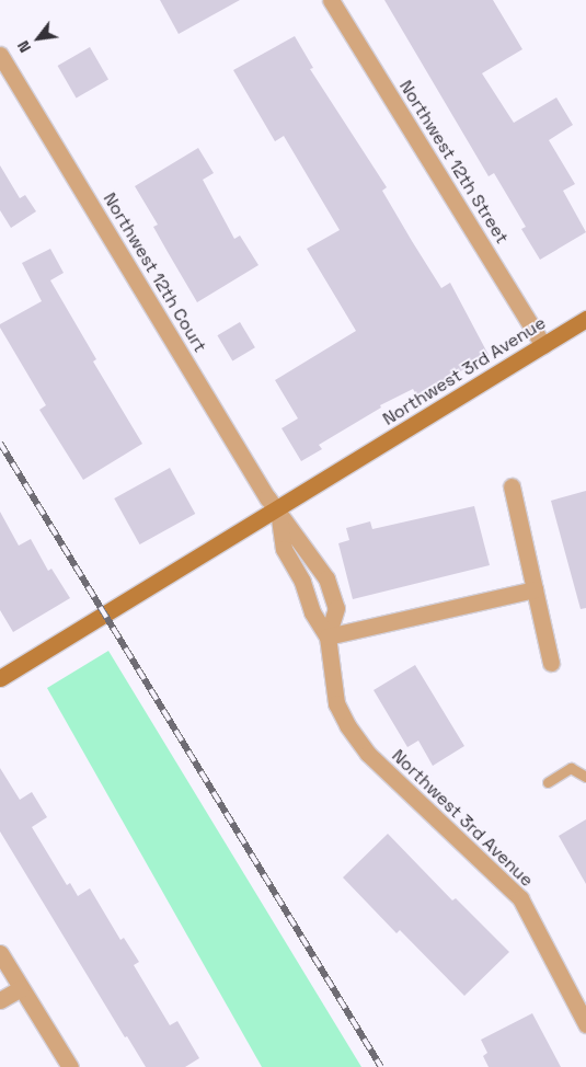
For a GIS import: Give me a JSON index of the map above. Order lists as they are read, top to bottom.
{
  "streets": {
    "street": ["Northwest 12th Street", "Northwest 12th Court", "Northwest 3rd Avenue"]
  },
  "crossings": [
    ["Northwest 12th Street", "Northwest 3rd Avenue"],
    ["Northwest 12th Court", "Northwest 3rd Avenue"]
  ],
  "north": "bottom left"
}
